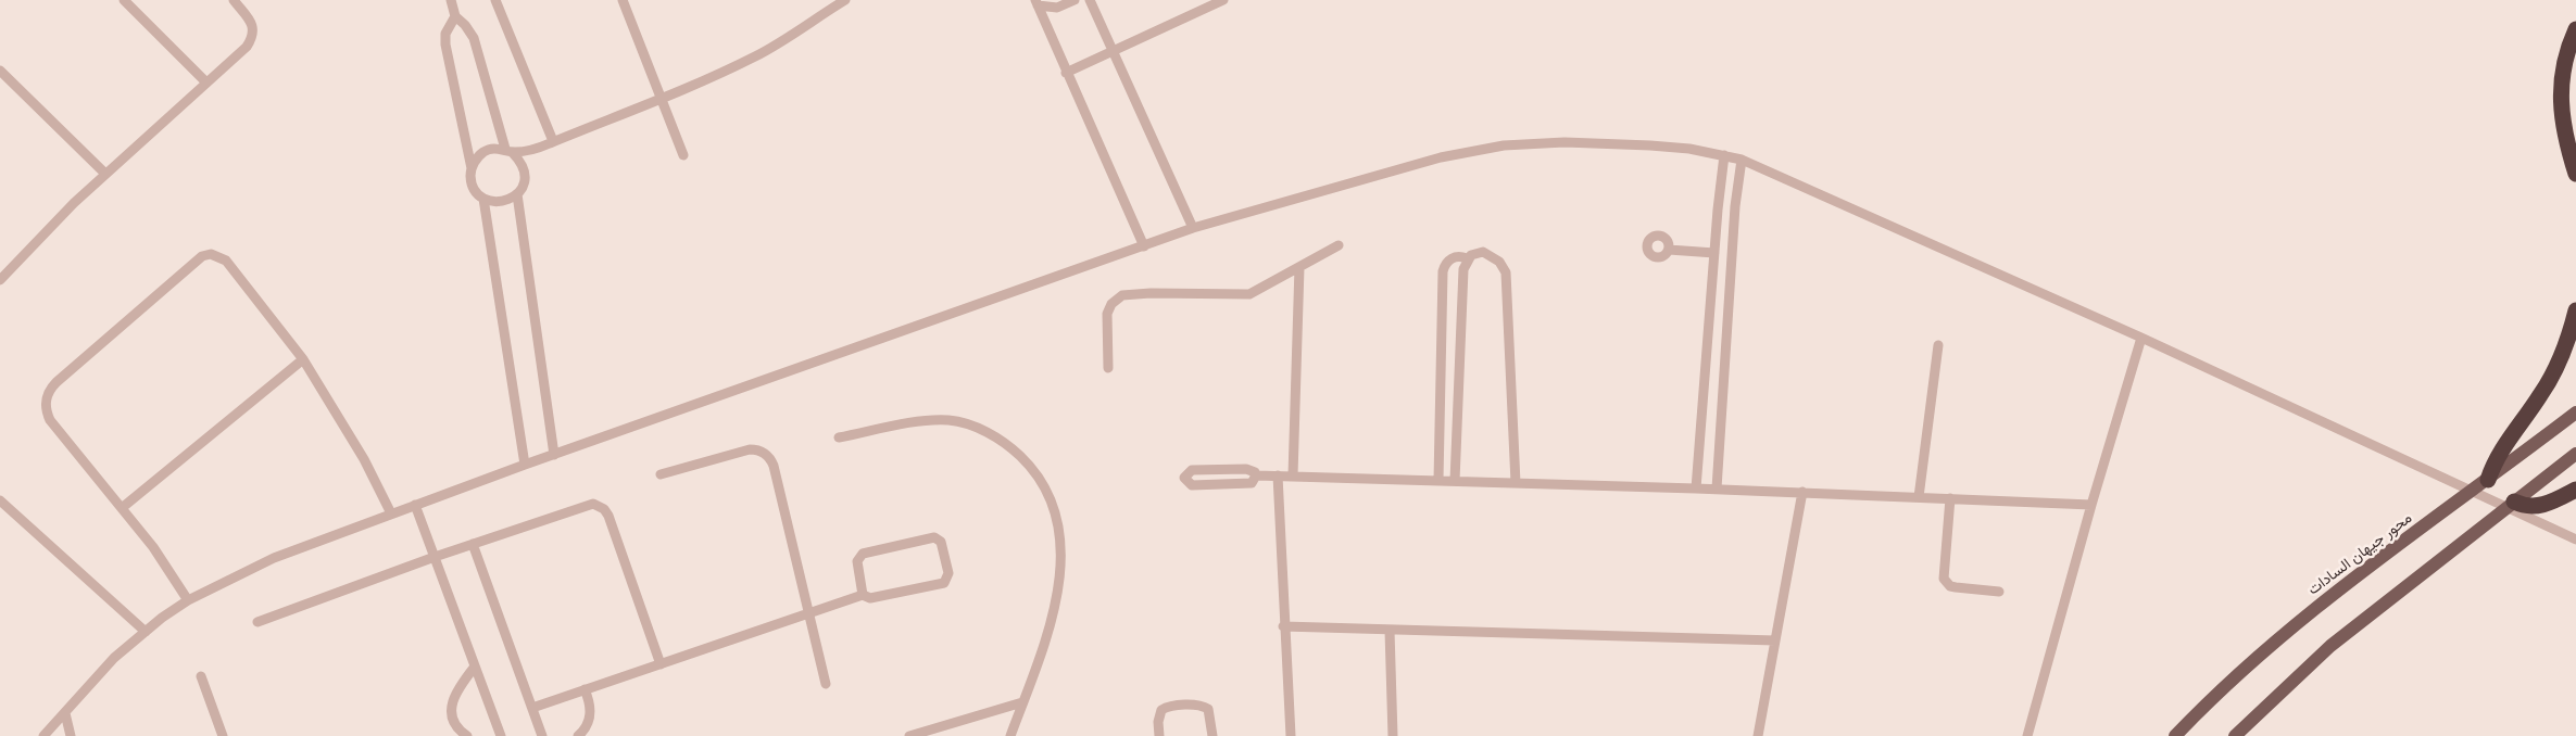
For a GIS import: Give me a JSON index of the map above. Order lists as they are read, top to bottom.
{
  "streets": {
    "main road": ["محور جيهان السادات"]
  }
}
